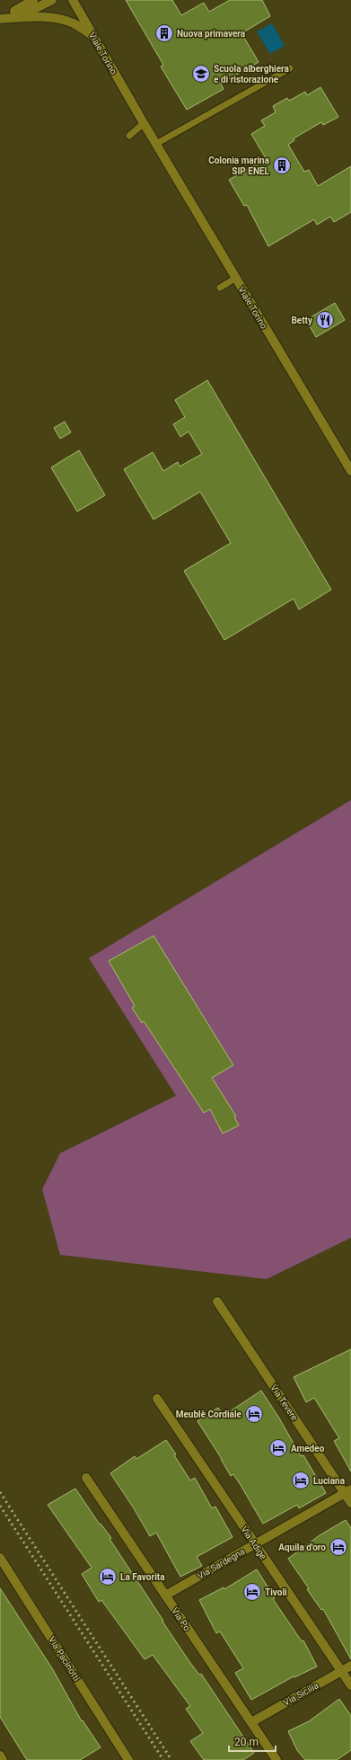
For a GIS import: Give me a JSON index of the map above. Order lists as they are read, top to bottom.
{
  "streets": {
    "street": [
      "Viale Torino",
      "Via Tevere",
      "Via Adige",
      "Via Sardegna",
      "Via Po",
      "Via Pacinotti",
      "Via Sicilia"
    ]
  },
  "crossings": [
    ["Via Tevere", "Via Sardegna"],
    ["Via Adige", "Via Sardegna"],
    ["Via Adige", "Via Sicilia"],
    ["Via Sardegna", "Via Po"],
    ["Via Po", "Via Sicilia"]
  ],
  "places": {
    "building": ["Nuova primavera", "Colonia marina SIP ENEL"],
    "school or university": ["Scuola alberghiera e di ristorazione"],
    "restaurant": ["Betty"],
    "hotel": [
      "Meublè Cordiale",
      "Amedeo",
      "Luciana",
      "Aquila d'oro",
      "La Favorita",
      "Tivoli"
    ]
  },
  "scale_bar": "20 m"
}
